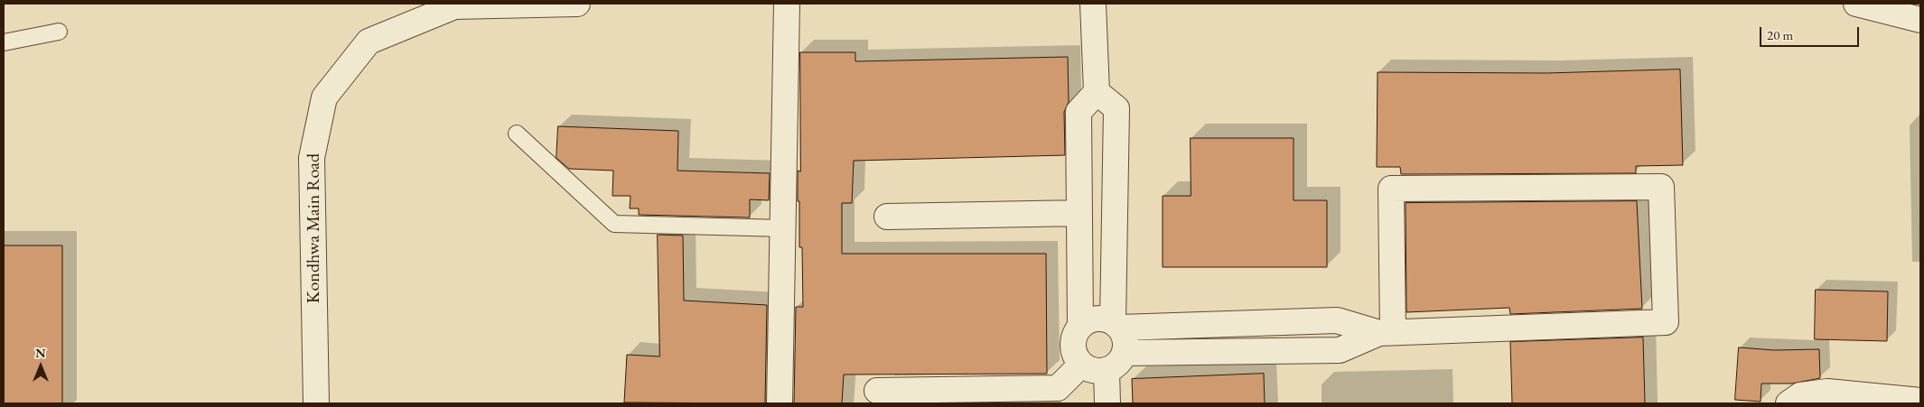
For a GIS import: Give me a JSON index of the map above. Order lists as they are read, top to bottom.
{
  "streets": {
    "street": ["Kondhwa Main Road"]
  },
  "scale_bar": "20 m",
  "north": "top"
}
